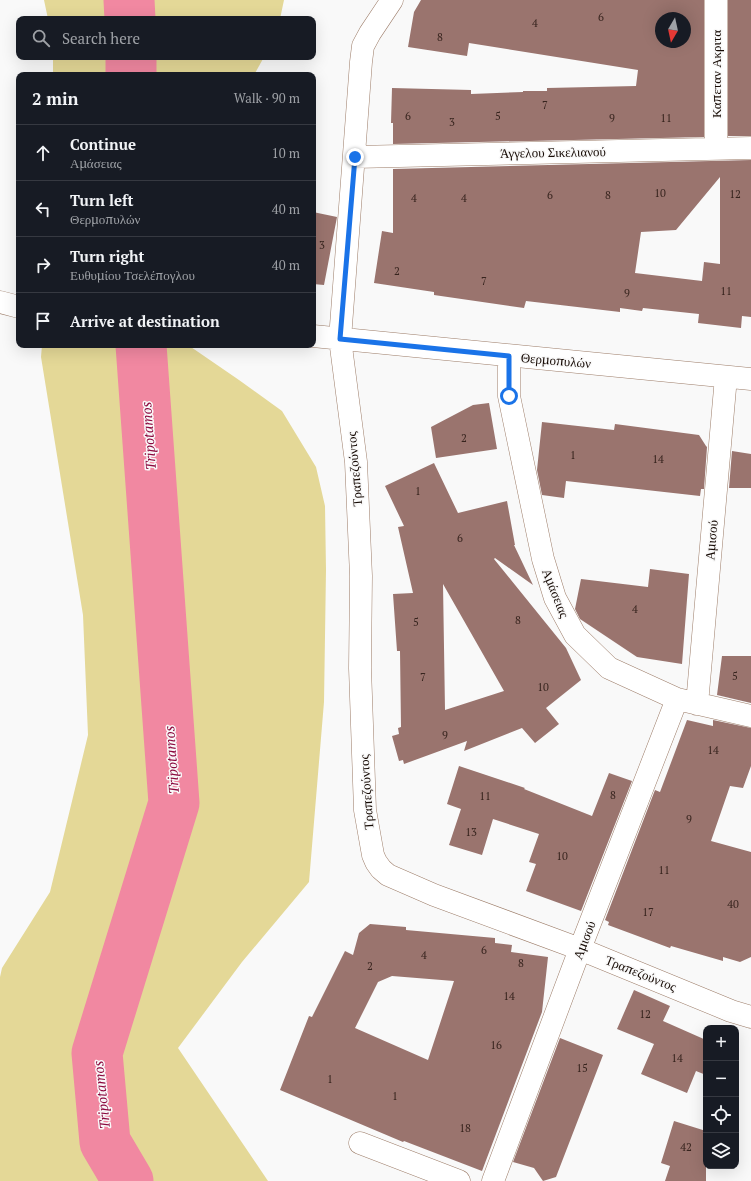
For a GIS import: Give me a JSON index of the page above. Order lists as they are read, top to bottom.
{
  "streets": {
    "street": [
      "Καπεταν Ακριτα",
      "Άγγελου Σικελιανού",
      "Θερμοπυλών",
      "Τραπεζούντος",
      "Αμισού",
      "Αμάσειας"
    ]
  },
  "crossings": [
    ["Καπεταν Ακριτα", "Άγγελου Σικελιανού"],
    ["Άγγελου Σικελιανού", "Τραπεζούντος"],
    ["Θερμοπυλών", "Τραπεζούντος"],
    ["Θερμοπυλών", "Αμισού"],
    ["Θερμοπυλών", "Αμάσειας"],
    ["Τραπεζούντος", "Αμισού"],
    ["Αμισού", "Αμάσειας"]
  ],
  "water": ["Tripotamos"],
  "house_numbers": [
    "6",
    "4",
    "8",
    "7",
    "6",
    "5",
    "9",
    "11",
    "3",
    "10",
    "12",
    "6",
    "8",
    "4",
    "4",
    "3",
    "2",
    "7",
    "11",
    "9",
    "2",
    "1",
    "14",
    "1",
    "6",
    "4",
    "8",
    "5",
    "5",
    "7",
    "10",
    "9",
    "14",
    "8",
    "11",
    "9",
    "13",
    "10",
    "11",
    "40",
    "17",
    "6",
    "4",
    "8",
    "2",
    "14",
    "12",
    "16",
    "14",
    "15",
    "1",
    "1",
    "18",
    "42"
  ],
  "north": "bottom",
  "page": {
    "search": "Search here",
    "heading": ["2 min", "Walk · 90 m"],
    "list": [
      ["Continue", "Αμάσειας", "10 m"],
      ["Turn left", "Θερμοπυλών", "40 m"],
      ["Turn right", "Ευθυμίου Τσελέπογλου", "40 m"],
      "Arrive at destination"
    ],
    "map_buttons": ["+", "−"]
  }
}
